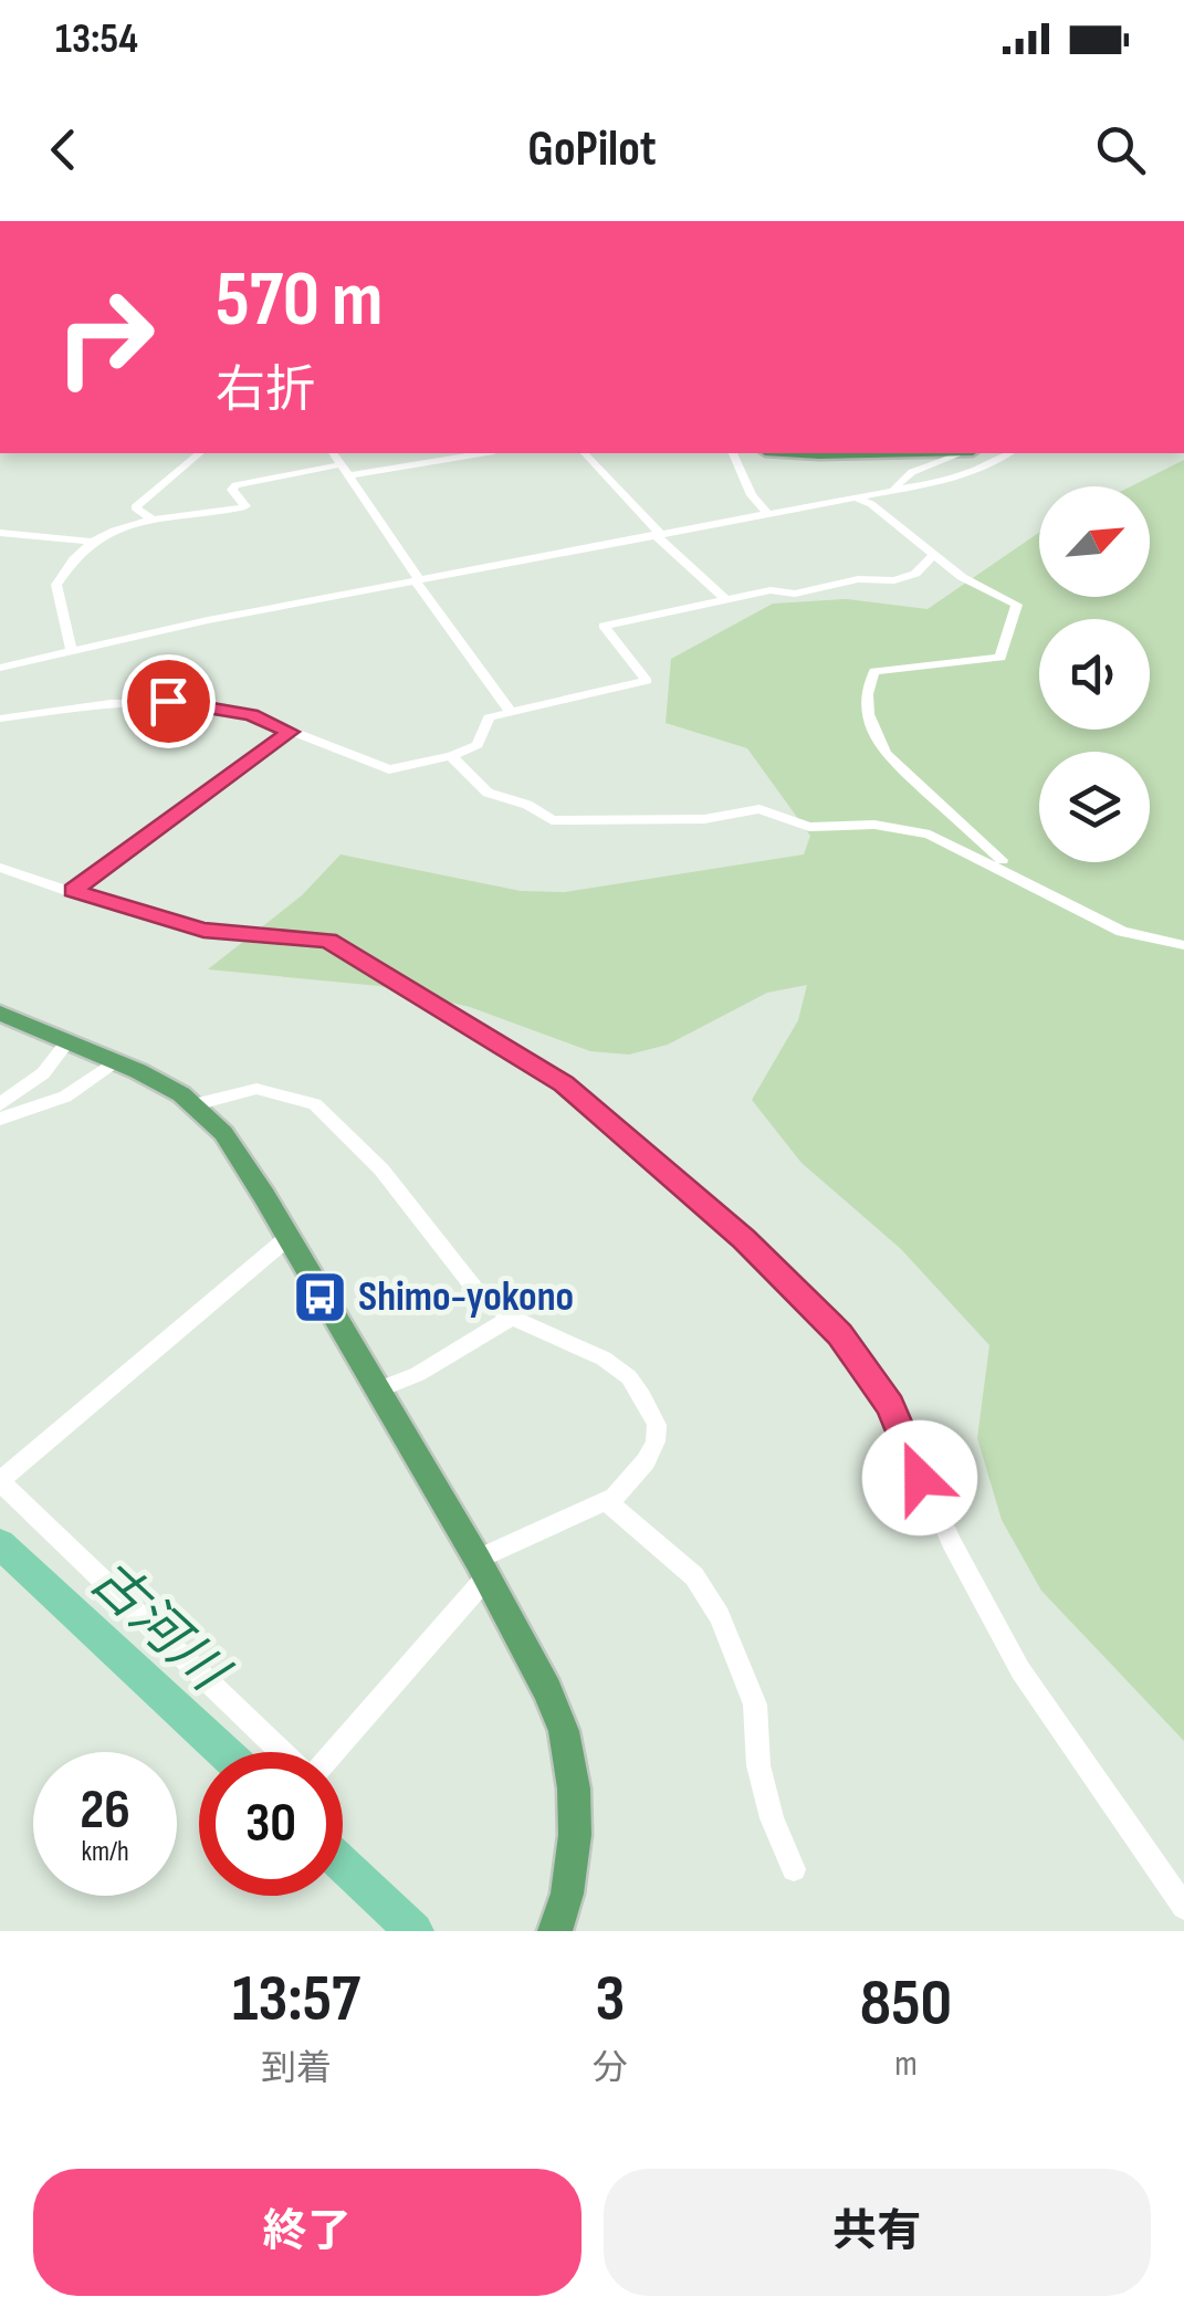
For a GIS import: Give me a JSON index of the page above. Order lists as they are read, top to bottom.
{
  "water": ["古河川"],
  "places": {
    "bus stop": ["Shimo-yokono"]
  },
  "north": "top right",
  "page": {
    "status": "13:54",
    "header": "GoPilot",
    "turn": ["570 m", "右折"],
    "speed": "26 km/h",
    "limit": "30",
    "eta": [
      "13:57",
      "到着",
      "3",
      "分",
      "850",
      "m"
    ],
    "buttons": ["終了", "共有"]
  }
}
